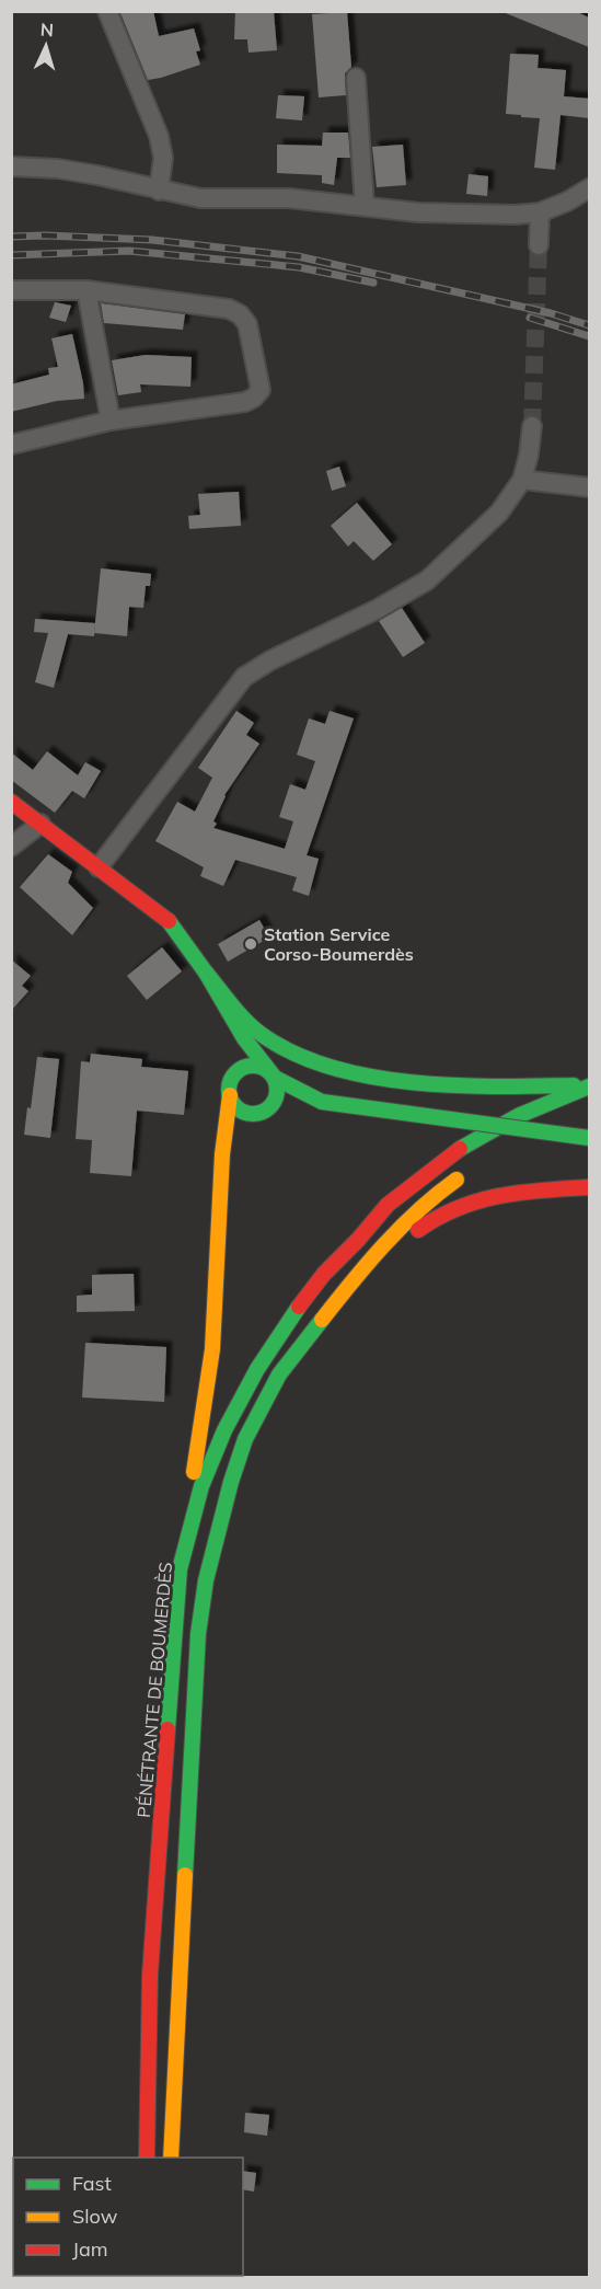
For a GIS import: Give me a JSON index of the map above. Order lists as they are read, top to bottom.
{
  "streets": {
    "main road": ["PÉNÉTRANTE DE BOUMERDÈS"]
  },
  "places": ["Station Service Corso-Boumerdès"],
  "legend": ["Fast", "Slow", "Jam"],
  "north": "top"
}
